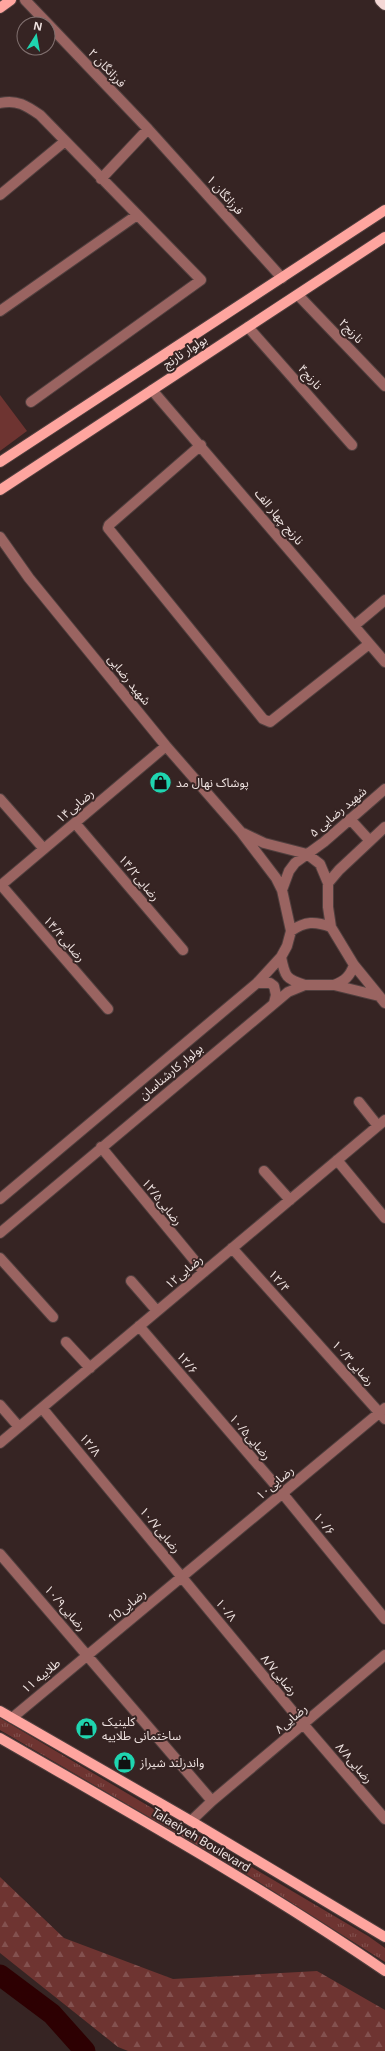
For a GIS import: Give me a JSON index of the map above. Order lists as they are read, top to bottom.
{
  "streets": {
    "main road": ["بولوار نارنج", "Talaeiyeh Boulevard"],
    "street": [
      "فرزانگان ۲",
      "فرزانگان ۱",
      "نارنج۲",
      "نارنج۴",
      "نارنج چهار الف",
      "شهید رضایی",
      "رضایی۱۴",
      "شهید رضایی ۵",
      "رضایی۱۴/۲",
      "رضایی۱۴/۴",
      "بولوار کارشناسان",
      "رضایی۱۲/۵",
      "رضایی۱۲",
      "۱۲/۴",
      "۱۲/۶",
      "رضایی۱۰/۳",
      "رضایی۱۰/۵",
      "۱۲/۸",
      "رضایی۱۰",
      "۱۰/۶",
      "رضایی۱۰/۷",
      "رضایی10",
      "رضایی۱۰/۹",
      "۱۰/۸",
      "رضایی۸/۷",
      "طلاییه ۱۱",
      "رضایی۸",
      "رضایی۸/۸"
    ]
  },
  "crossings": [
    ["فرزانگان ۲", "فرزانگان ۱"],
    ["فرزانگان ۱", "بولوار نارنج"],
    ["نارنج۲", "بولوار نارنج"],
    ["بولوار نارنج", "نارنج۴"],
    ["بولوار نارنج", "نارنج چهار الف"],
    ["شهید رضایی", "رضایی۱۴"],
    ["شهید رضایی", "شهید رضایی ۵"],
    ["شهید رضایی", "بولوار کارشناسان"],
    ["رضایی۱۴", "رضایی۱۴/۲"],
    ["رضایی۱۴", "رضایی۱۴/۴"],
    ["بولوار کارشناسان", "رضایی۱۲/۵"],
    ["رضایی۱۲/۵", "رضایی۱۲"],
    ["رضایی۱۲", "۱۲/۴"],
    ["رضایی۱۲", "۱۲/۶"],
    ["رضایی۱۲", "۱۲/۸"],
    ["۱۲/۴", "رضایی۱۰/۳"],
    ["۱۲/۶", "رضایی۱۰/۵"],
    ["رضایی۱۰/۳", "رضایی۱۰"],
    ["رضایی۱۰/۵", "رضایی۱۰"],
    ["رضایی۱۰/۵", "۱۰/۶"],
    ["۱۲/۸", "رضایی۱۰/۷"],
    ["رضایی۱۰", "۱۰/۶"],
    ["رضایی۱۰", "رضایی۱۰/۷"],
    ["رضایی۱۰", "رضایی10"],
    ["رضایی۱۰", "۱۰/۸"],
    ["رضایی۱۰/۷", "رضایی10"],
    ["رضایی۱۰/۷", "۱۰/۸"],
    ["رضایی10", "رضایی۱۰/۹"],
    ["رضایی10", "۱۰/۸"],
    ["رضایی10", "طلاییه ۱۱"],
    ["رضایی۱۰/۹", "طلاییه ۱۱"],
    ["رضایی۱۰/۹", "رضایی۸"],
    ["۱۰/۸", "رضایی۸/۷"],
    ["رضایی۸/۷", "رضایی۸"],
    ["رضایی۸/۷", "رضایی۸/۸"],
    ["طلاییه ۱۱", "Talaeiyeh Boulevard"],
    ["رضایی۸", "رضایی۸/۸"],
    ["رضایی۸", "Talaeiyeh Boulevard"]
  ],
  "places": {
    "shop": ["پوشاک نهال مد", "کلینیک ساختمانی طلاییه", "واندرلند شیراز"]
  },
  "north": "top"
}
